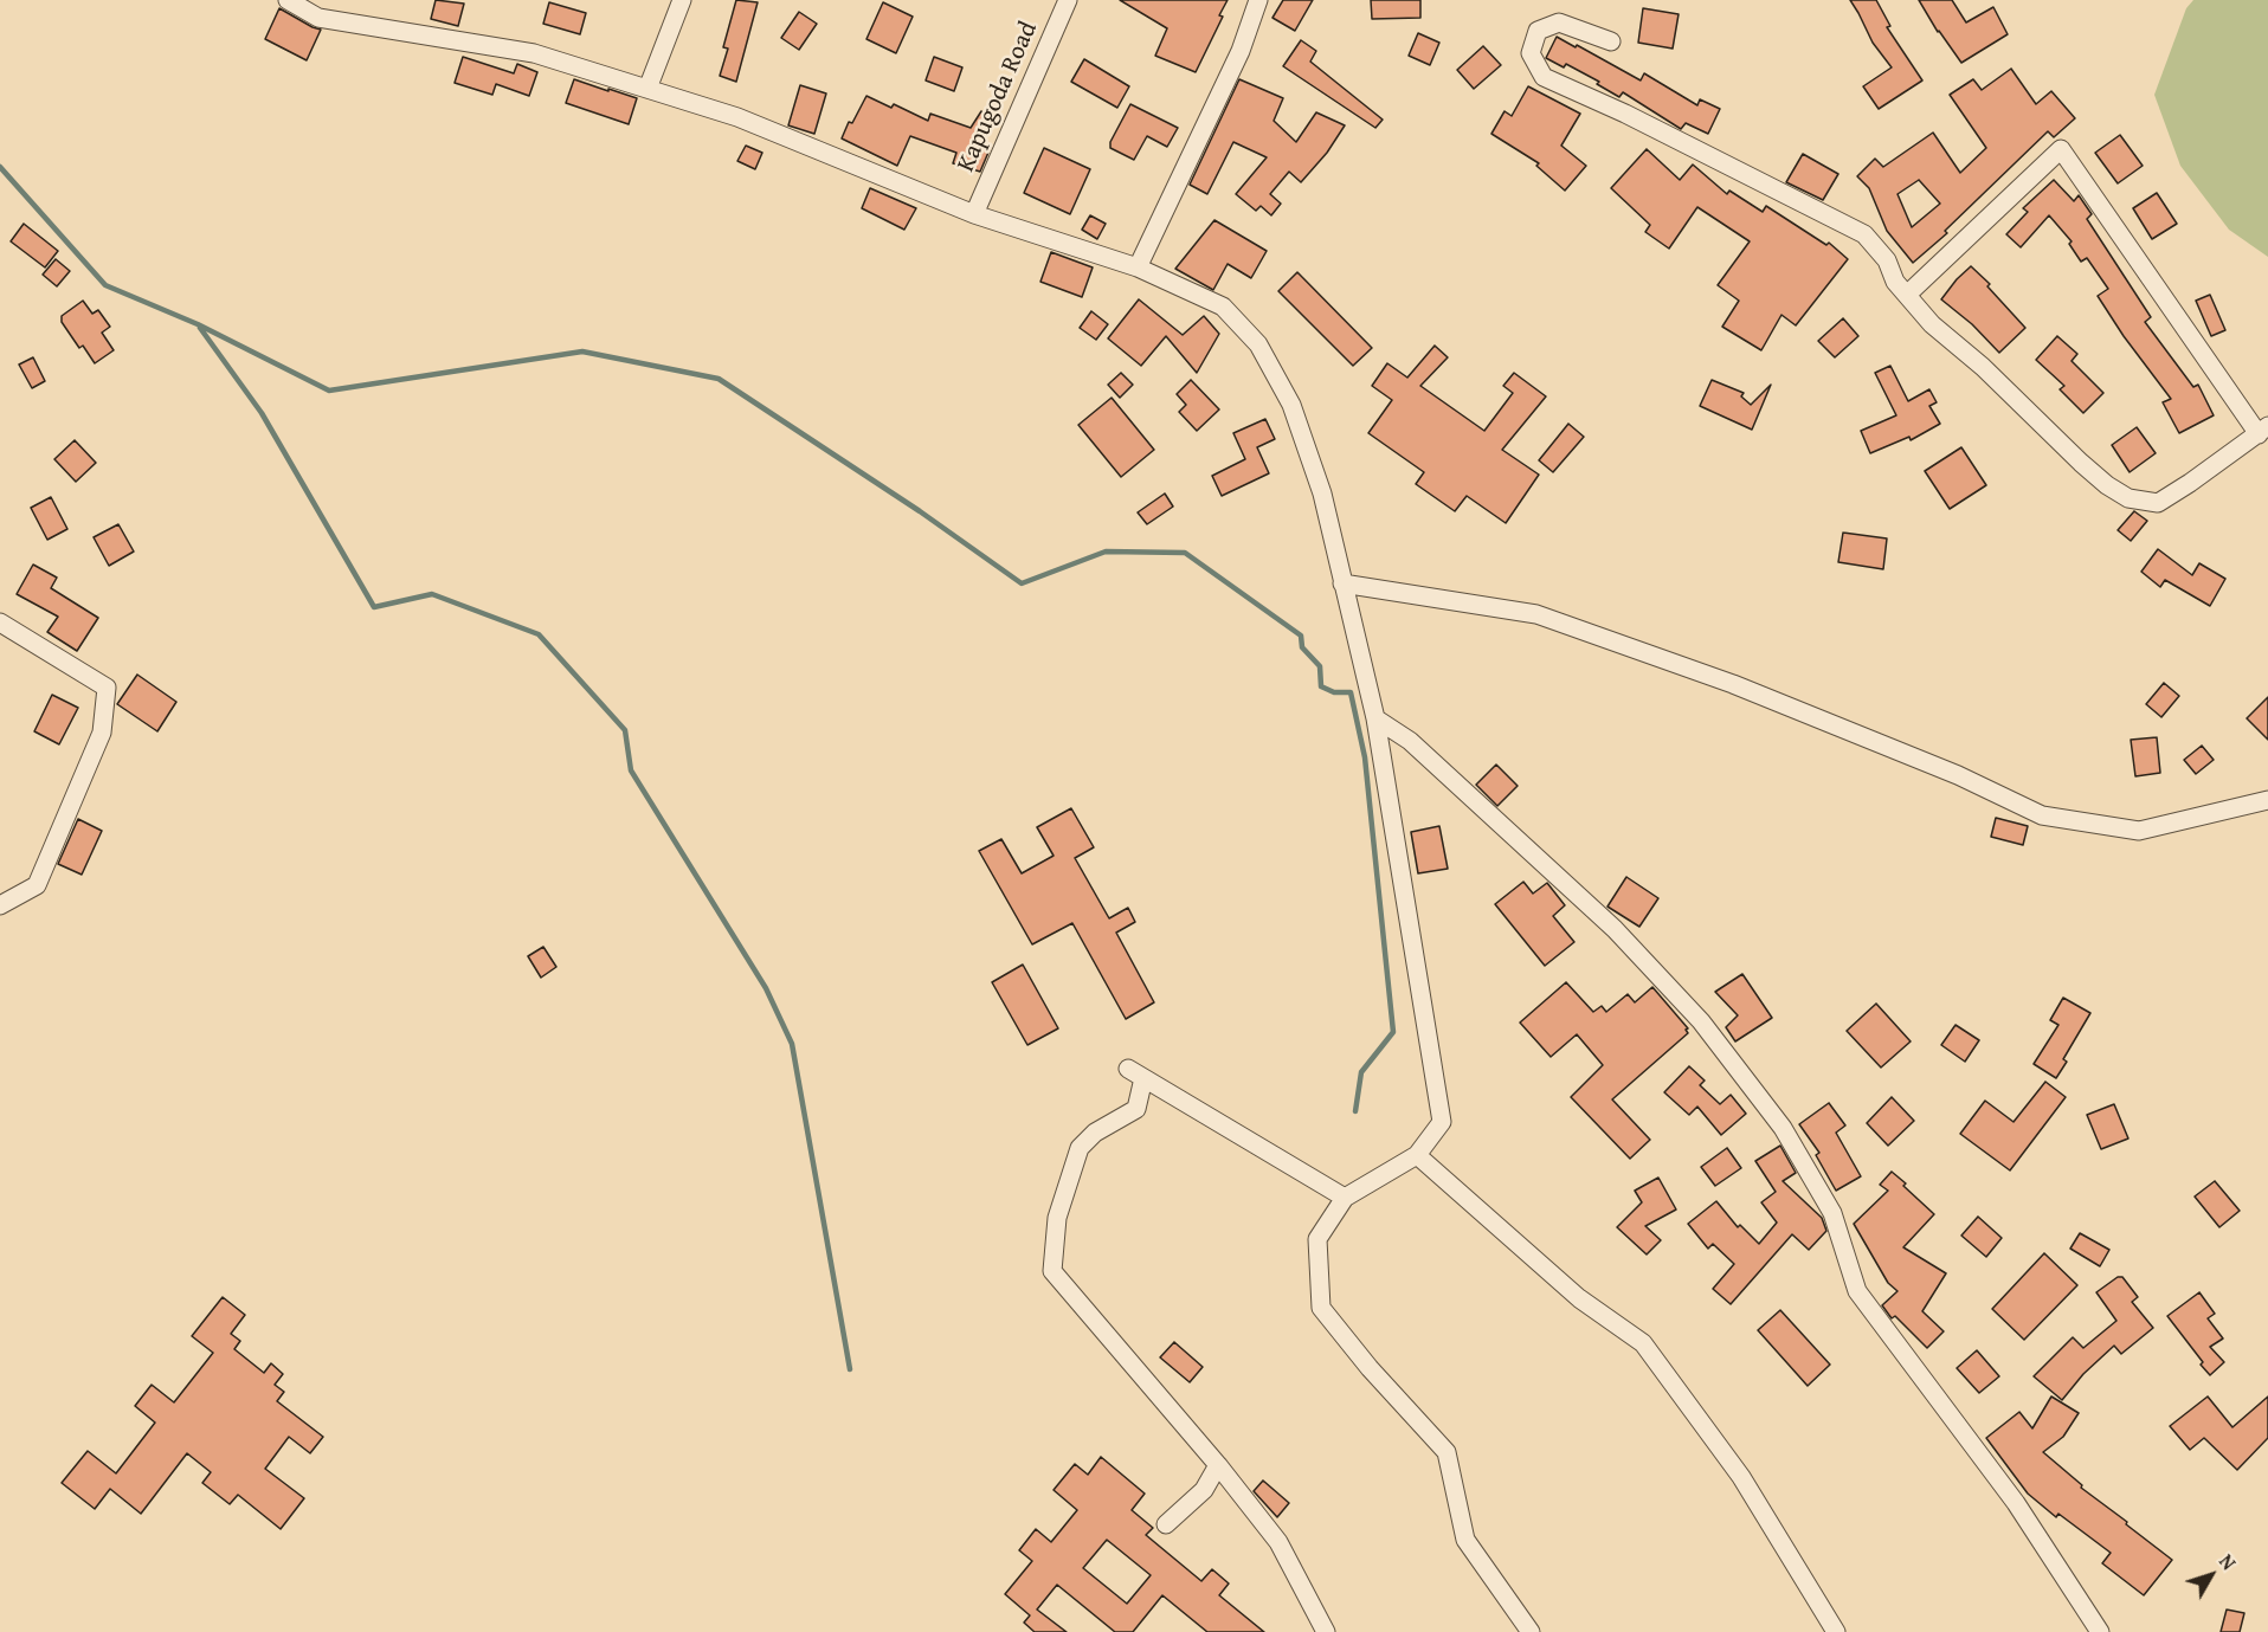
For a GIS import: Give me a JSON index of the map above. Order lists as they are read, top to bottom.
{
  "streets": {
    "street": ["Kapugoda Road"]
  },
  "north": "top right"
}
